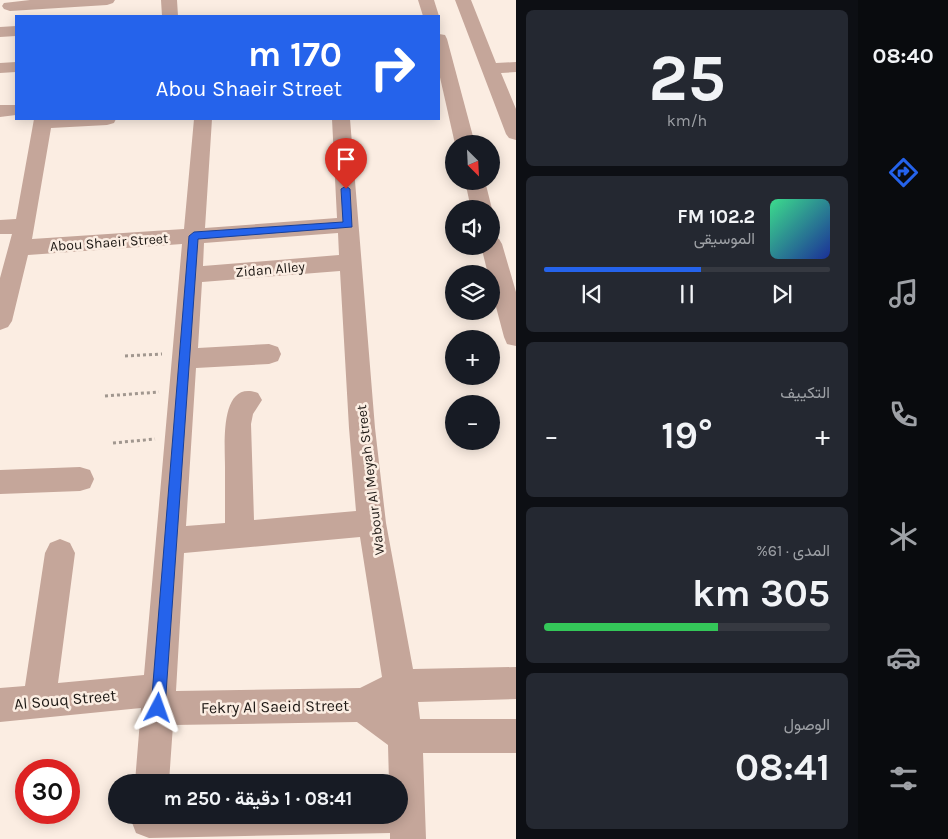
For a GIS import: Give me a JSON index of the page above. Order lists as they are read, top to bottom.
{
  "streets": {
    "street": [
      "Abou Shaeir Street",
      "Zidan Alley",
      "Wabour Al Meyah Street",
      "Al Souq Street",
      "Fekry Al Saeid Street"
    ]
  },
  "crossings": [
    ["Abou Shaeir Street", "Wabour Al Meyah Street"],
    ["Zidan Alley", "Wabour Al Meyah Street"],
    ["Wabour Al Meyah Street", "Fekry Al Saeid Street"],
    ["Al Souq Street", "Fekry Al Saeid Street"]
  ],
  "north": "bottom right",
  "page": {
    "tabs": "08:40",
    "tile": [
      ["25", "km/h"],
      "التكييف",
      ["المدى · 61%", "305 km"],
      ["الوصول", "08:41"]
    ],
    "turn": ["170 m", "Abou Shaeir Street"],
    "map_buttons": ["+", "−"],
    "song": ["102.2 FM", "الموسيقى"],
    "heat": ["−", "19°", "+"],
    "limit": "30",
    "trip": "08:41 · 1 دقيقة · 250 m"
  }
}
